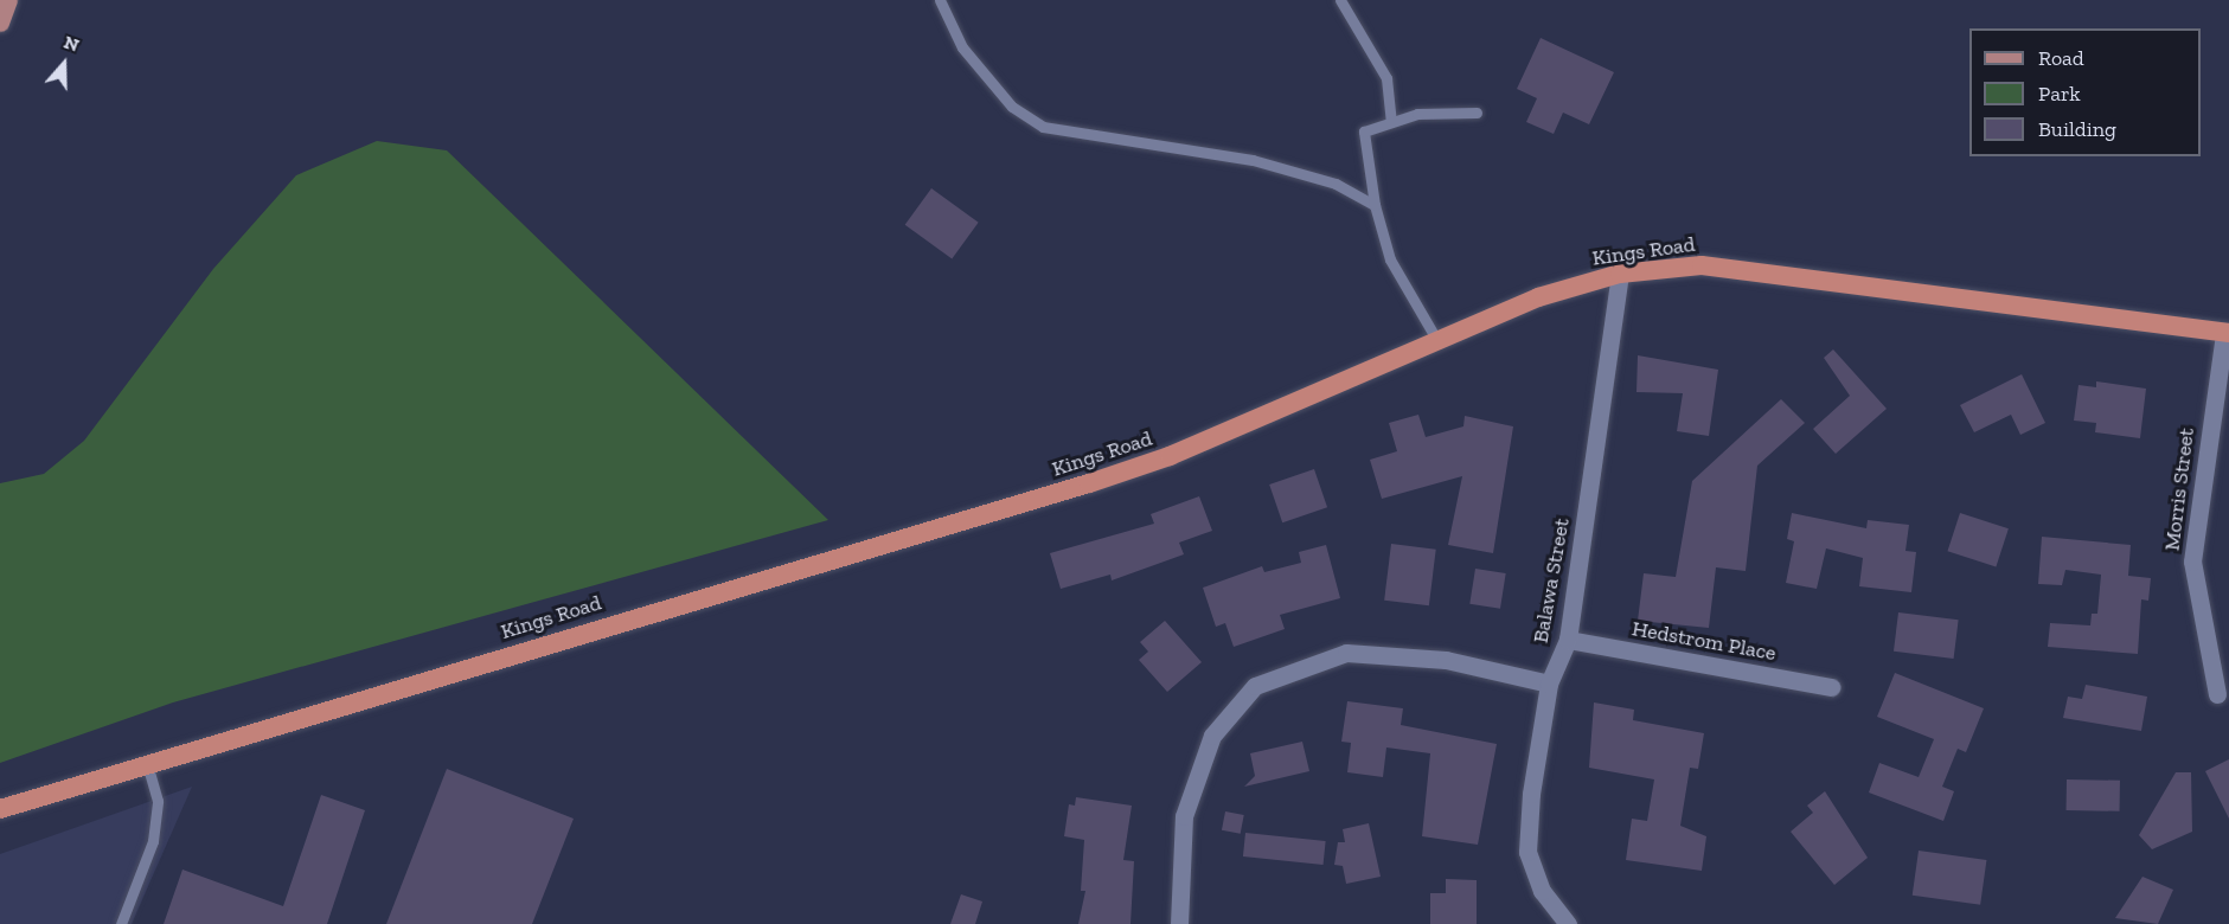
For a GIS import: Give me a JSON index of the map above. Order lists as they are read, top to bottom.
{
  "streets": {
    "highway": ["Kings Road"],
    "street": ["Morris Street", "Balawa Street", "Hedstrom Place"]
  },
  "crossings": [
    ["Kings Road", "Morris Street"],
    ["Kings Road", "Balawa Street"],
    ["Balawa Street", "Hedstrom Place"]
  ],
  "legend": ["Road", "Park", "Building"],
  "north": "top"
}
